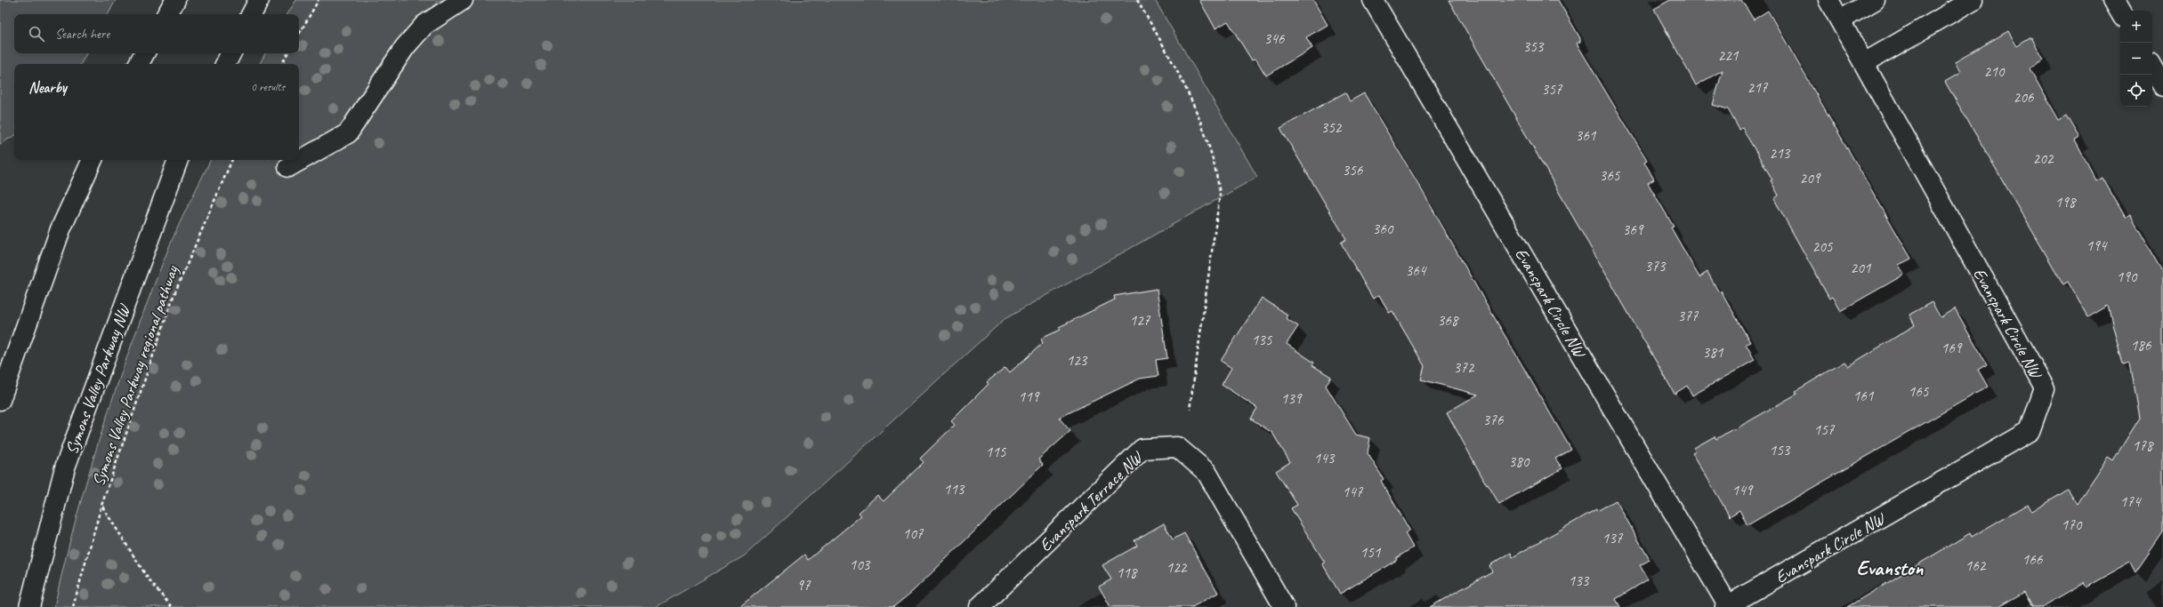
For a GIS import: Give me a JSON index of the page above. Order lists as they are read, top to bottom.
{
  "streets": {
    "street": ["Evanspark Circle NW", "Symons Valley Parkway NW", "Evanspark Terrace NW"],
    "path": ["Symons Valley Parkway regional pathway"]
  },
  "districts": ["Evanston"],
  "house_numbers": [
    "346",
    "353",
    "221",
    "210",
    "217",
    "357",
    "206",
    "352",
    "361",
    "213",
    "202",
    "356",
    "365",
    "209",
    "198",
    "360",
    "369",
    "194",
    "205",
    "373",
    "201",
    "364",
    "190",
    "377",
    "127",
    "368",
    "135",
    "186",
    "169",
    "381",
    "123",
    "372",
    "165",
    "161",
    "119",
    "139",
    "376",
    "157",
    "178",
    "153",
    "115",
    "143",
    "380",
    "113",
    "149",
    "147",
    "174",
    "170",
    "107",
    "137",
    "151",
    "166",
    "103",
    "162",
    "122",
    "118",
    "133",
    "97"
  ],
  "page": {
    "map_buttons": ["+", "−"],
    "search": "Search here",
    "heading": ["Nearby", "0 results"]
  }
}
